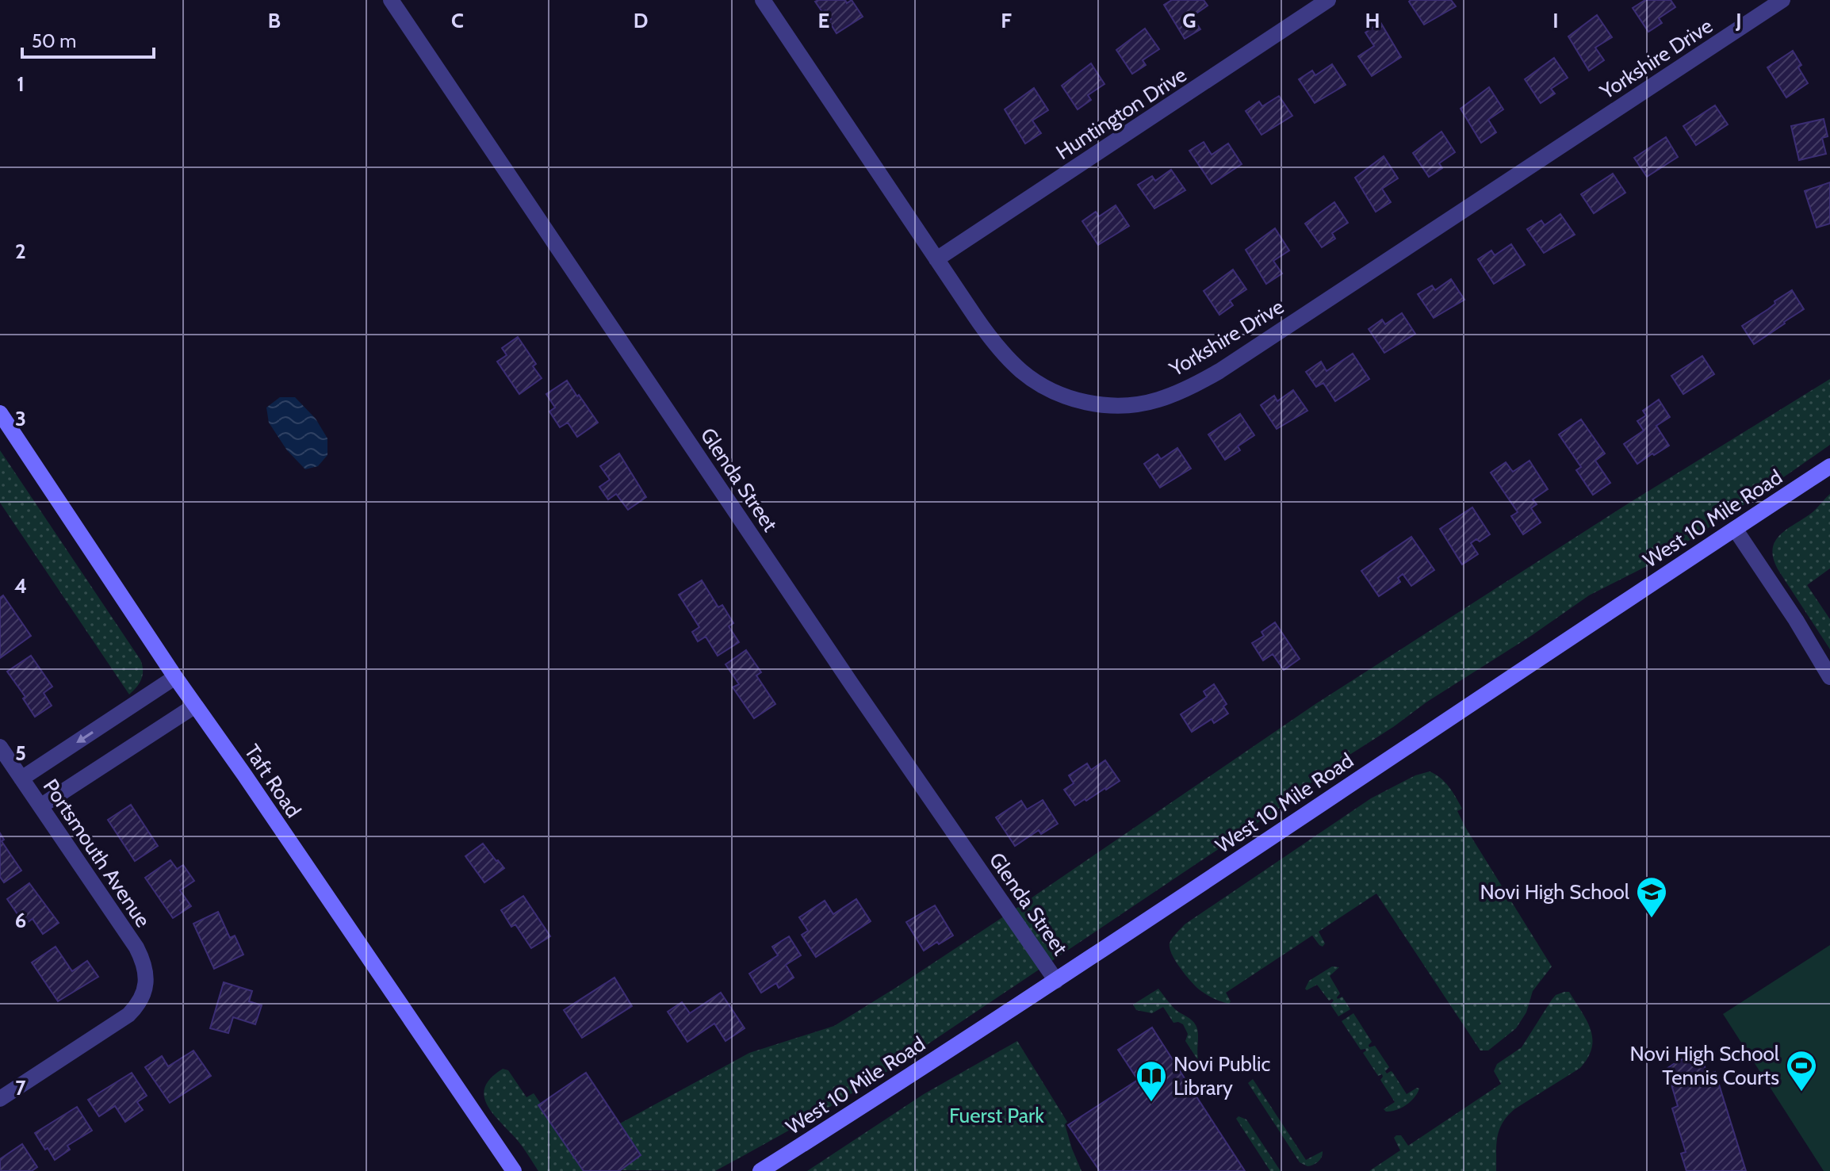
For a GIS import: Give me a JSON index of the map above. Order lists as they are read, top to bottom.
{
  "streets": {
    "main road": ["West 10 Mile Road", "Taft Road"],
    "street": [
      "Yorkshire Drive",
      "Huntington Drive",
      "Glenda Street",
      "Portsmouth Avenue"
    ]
  },
  "crossings": [
    ["Yorkshire Drive", "Huntington Drive"],
    ["Glenda Street", "West 10 Mile Road"]
  ],
  "parks": ["Fuerst Park"],
  "places": {
    "school or university": ["Novi High School"],
    "sports": ["Novi High School Tennis Courts"],
    "library": ["Novi Public Library"]
  },
  "scale_bar": "50 m",
  "grid": {
    "columns": [
      "B",
      "C",
      "D",
      "E",
      "F",
      "G",
      "H",
      "I",
      "J"
    ],
    "rows": [
      "1",
      "2",
      "3",
      "4",
      "5",
      "6",
      "7"
    ]
  }
}
